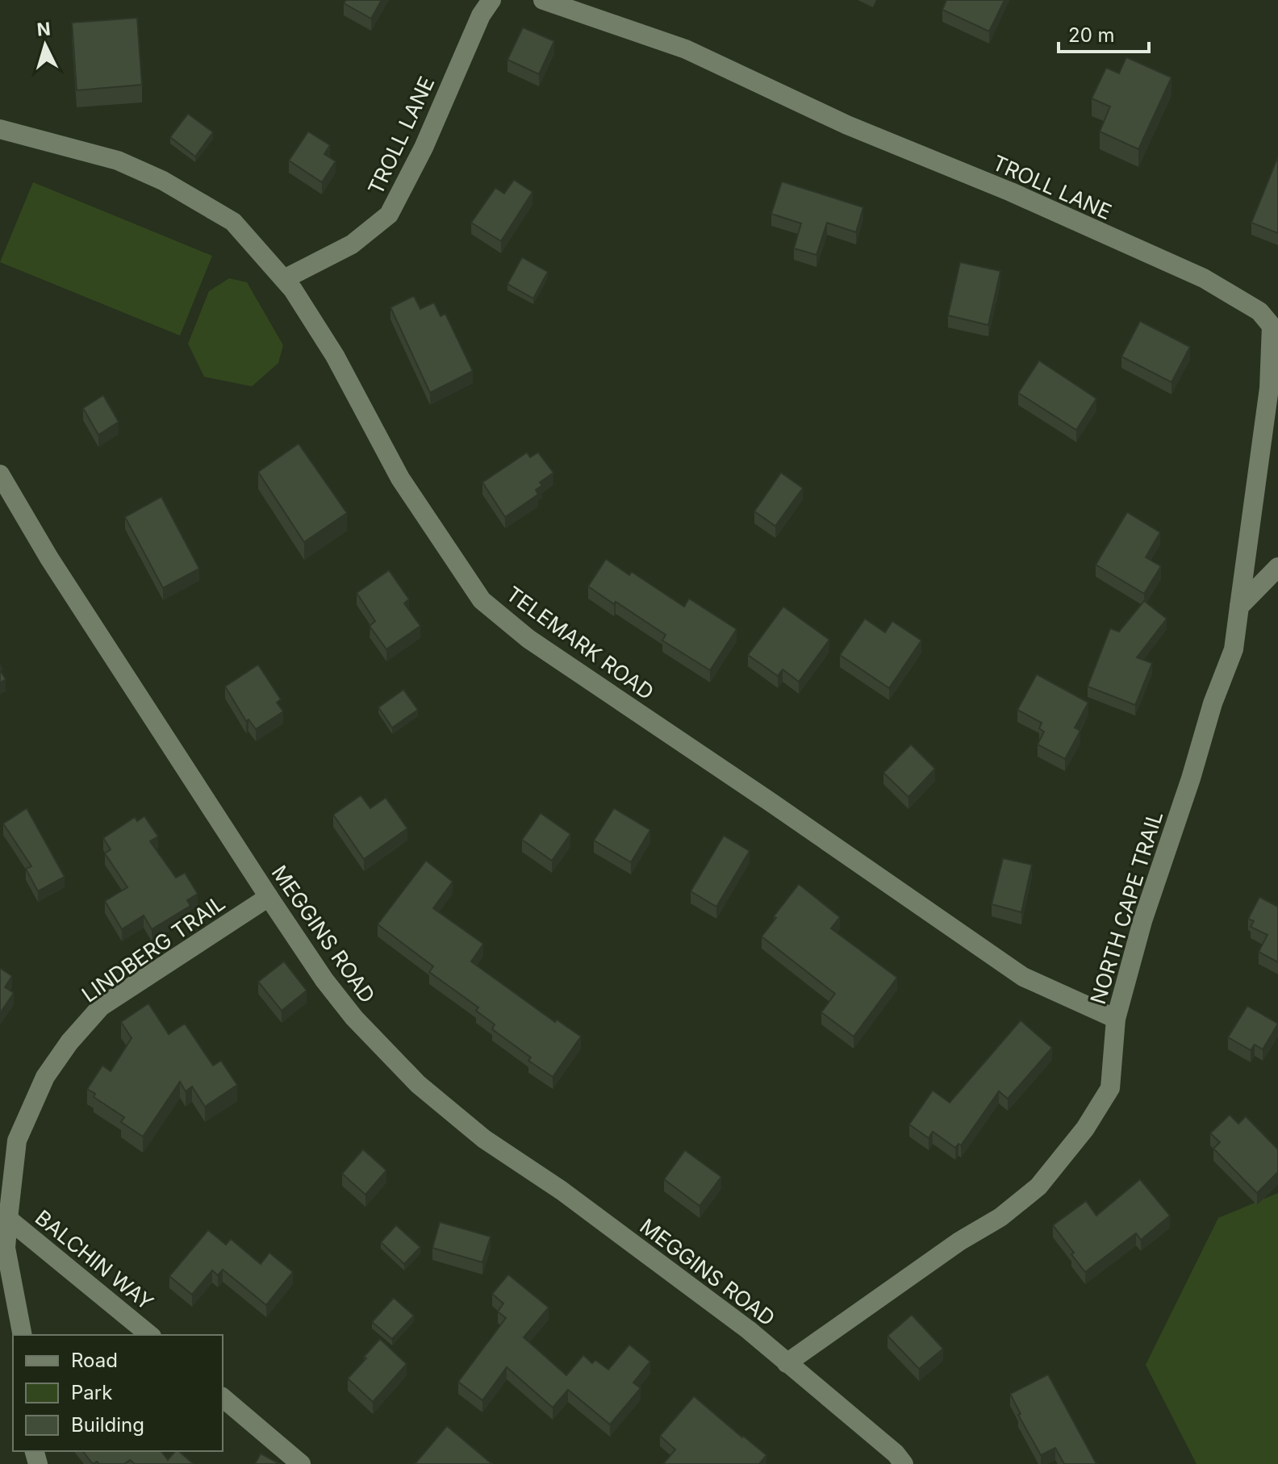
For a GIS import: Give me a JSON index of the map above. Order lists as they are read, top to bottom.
{
  "streets": {
    "street": [
      "TROLL LANE",
      "TELEMARK ROAD",
      "NORTH CAPE TRAIL",
      "MEGGINS ROAD",
      "LINDBERG TRAIL",
      "BALCHIN WAY"
    ]
  },
  "crossings": [
    ["TROLL LANE", "TELEMARK ROAD"],
    ["TROLL LANE", "NORTH CAPE TRAIL"],
    ["TELEMARK ROAD", "NORTH CAPE TRAIL"],
    ["NORTH CAPE TRAIL", "MEGGINS ROAD"],
    ["MEGGINS ROAD", "LINDBERG TRAIL"],
    ["LINDBERG TRAIL", "BALCHIN WAY"]
  ],
  "legend": ["Road", "Park", "Building"],
  "scale_bar": "20 m",
  "north": "top"
}
